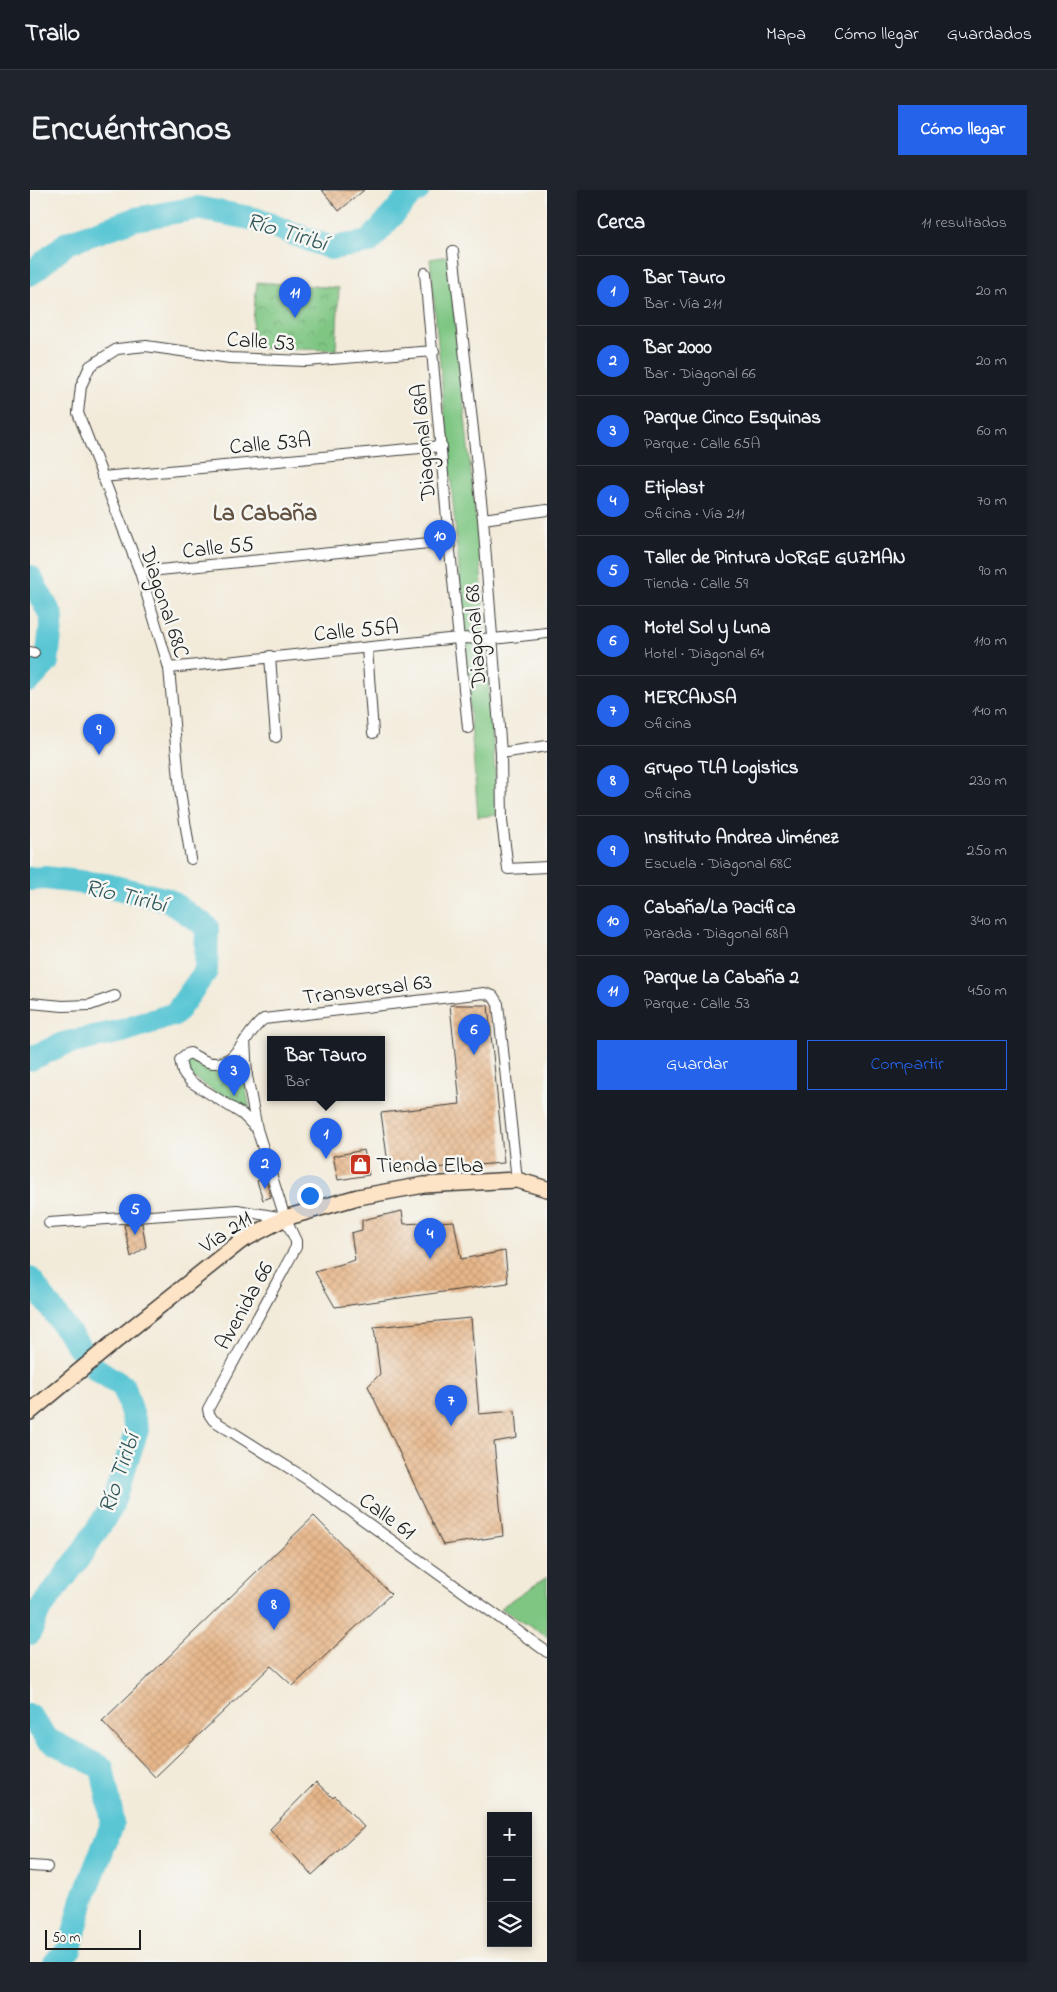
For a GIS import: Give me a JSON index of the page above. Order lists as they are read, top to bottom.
{
  "streets": {
    "main road": ["Vía 211"],
    "street": [
      "Calle 53",
      "Calle 53A",
      "Diagonal 68A",
      "Calle 55",
      "Diagonal 68C",
      "Calle 55A",
      "Diagonal 68",
      "Transversal 63",
      "Avenida 66",
      "Calle 61"
    ]
  },
  "crossings": [
    ["Calle 53", "Diagonal 68A"],
    ["Calle 53", "Diagonal 68C"],
    ["Calle 53A", "Diagonal 68A"],
    ["Calle 53A", "Diagonal 68C"],
    ["Diagonal 68A", "Calle 55"],
    ["Diagonal 68A", "Calle 55A"],
    ["Calle 55", "Diagonal 68C"],
    ["Diagonal 68C", "Calle 55A"],
    ["Calle 55A", "Diagonal 68"],
    ["Transversal 63", "Vía 211"],
    ["Transversal 63", "Avenida 66"],
    ["Vía 211", "Avenida 66"],
    ["Avenida 66", "Calle 61"]
  ],
  "districts": ["La Cabaña"],
  "water": ["Río Tiribí"],
  "places": {
    "shop": ["Tienda Elba"]
  },
  "scale_bar": "50 m",
  "page": {
    "header": "Trailo",
    "nav": ["Mapa", "Cómo llegar", "Guardados"],
    "title": "Encuéntranos",
    "buttons": [
      "Cómo llegar",
      ["Guardar", "Compartir"]
    ],
    "heading": ["Cerca", "11 resultados"],
    "list": [
      {
        "mark": "1",
        "name": "Bar Tauro",
        "note": "Bar · Vía 211",
        "value": "20 m"
      },
      {
        "mark": "2",
        "name": "Bar 2000",
        "note": "Bar · Diagonal 66",
        "value": "20 m"
      },
      {
        "mark": "3",
        "name": "Parque Cinco Esquinas",
        "note": "Parque · Calle 65A",
        "value": "60 m"
      },
      {
        "mark": "4",
        "name": "Etiplast",
        "note": "Oficina · Vía 211",
        "value": "70 m"
      },
      {
        "mark": "5",
        "name": "Taller de Pintura JORGE GUZMAN",
        "note": "Tienda · Calle 59",
        "value": "90 m"
      },
      {
        "mark": "6",
        "name": "Motel Sol y Luna",
        "note": "Hotel · Diagonal 64",
        "value": "110 m"
      },
      {
        "mark": "7",
        "name": "MERCANSA",
        "note": "Oficina",
        "value": "140 m"
      },
      {
        "mark": "8",
        "name": "Grupo TLA Logistics",
        "note": "Oficina",
        "value": "230 m"
      },
      {
        "mark": "9",
        "name": "Instituto Andrea Jiménez",
        "note": "Escuela · Diagonal 68C",
        "value": "250 m"
      },
      {
        "mark": "10",
        "name": "Cabaña/La Pacifica",
        "note": "Parada · Diagonal 68A",
        "value": "340 m"
      },
      {
        "mark": "11",
        "name": "Parque La Cabaña 2",
        "note": "Parque · Calle 53",
        "value": "450 m"
      }
    ],
    "pins": [
      "11",
      "10",
      "9",
      "6",
      "3",
      "1",
      "2",
      "5",
      "4",
      "7",
      "8"
    ],
    "popup": ["Bar Tauro", "Bar"],
    "map_buttons": ["+", "−"],
    "scale": "50 m"
  }
}
